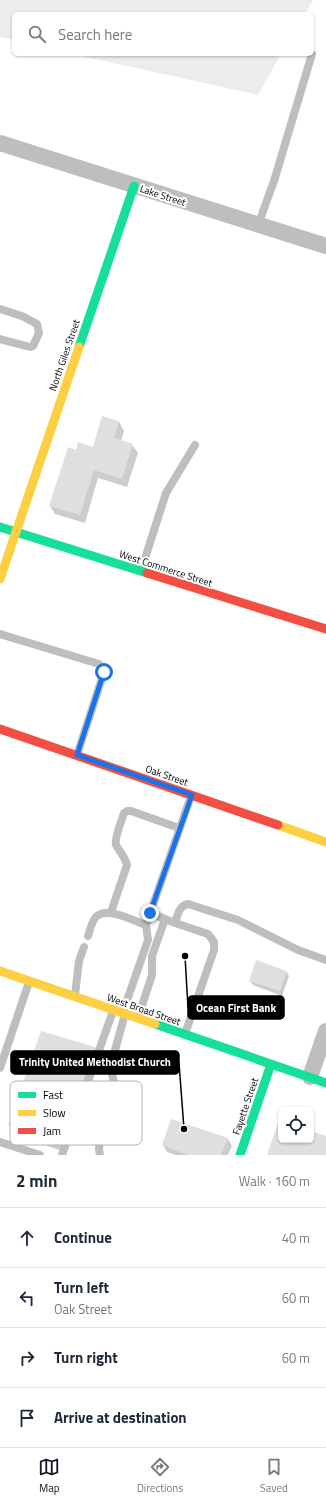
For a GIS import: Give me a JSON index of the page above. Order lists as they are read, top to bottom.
{
  "streets": {
    "main road": [
      "North Giles Street",
      "West Commerce Street",
      "Oak Street",
      "West Broad Street",
      "Fayette Street"
    ],
    "street": ["Lake Street"]
  },
  "crossings": [
    ["Lake Street", "North Giles Street"],
    ["North Giles Street", "West Commerce Street"],
    ["West Broad Street", "Fayette Street"]
  ],
  "places": ["Ocean First Bank", "Trinity United Methodist Church"],
  "legend": ["Fast", "Slow", "Jam"],
  "page": {
    "search": "Search here",
    "heading": ["2 min", "Walk · 160 m"],
    "list": [
      ["Continue", "40 m"],
      ["Turn left", "Oak Street", "60 m"],
      ["Turn right", "60 m"],
      "Arrive at destination"
    ],
    "nav": ["Map", "Directions", "Saved"]
  }
}
